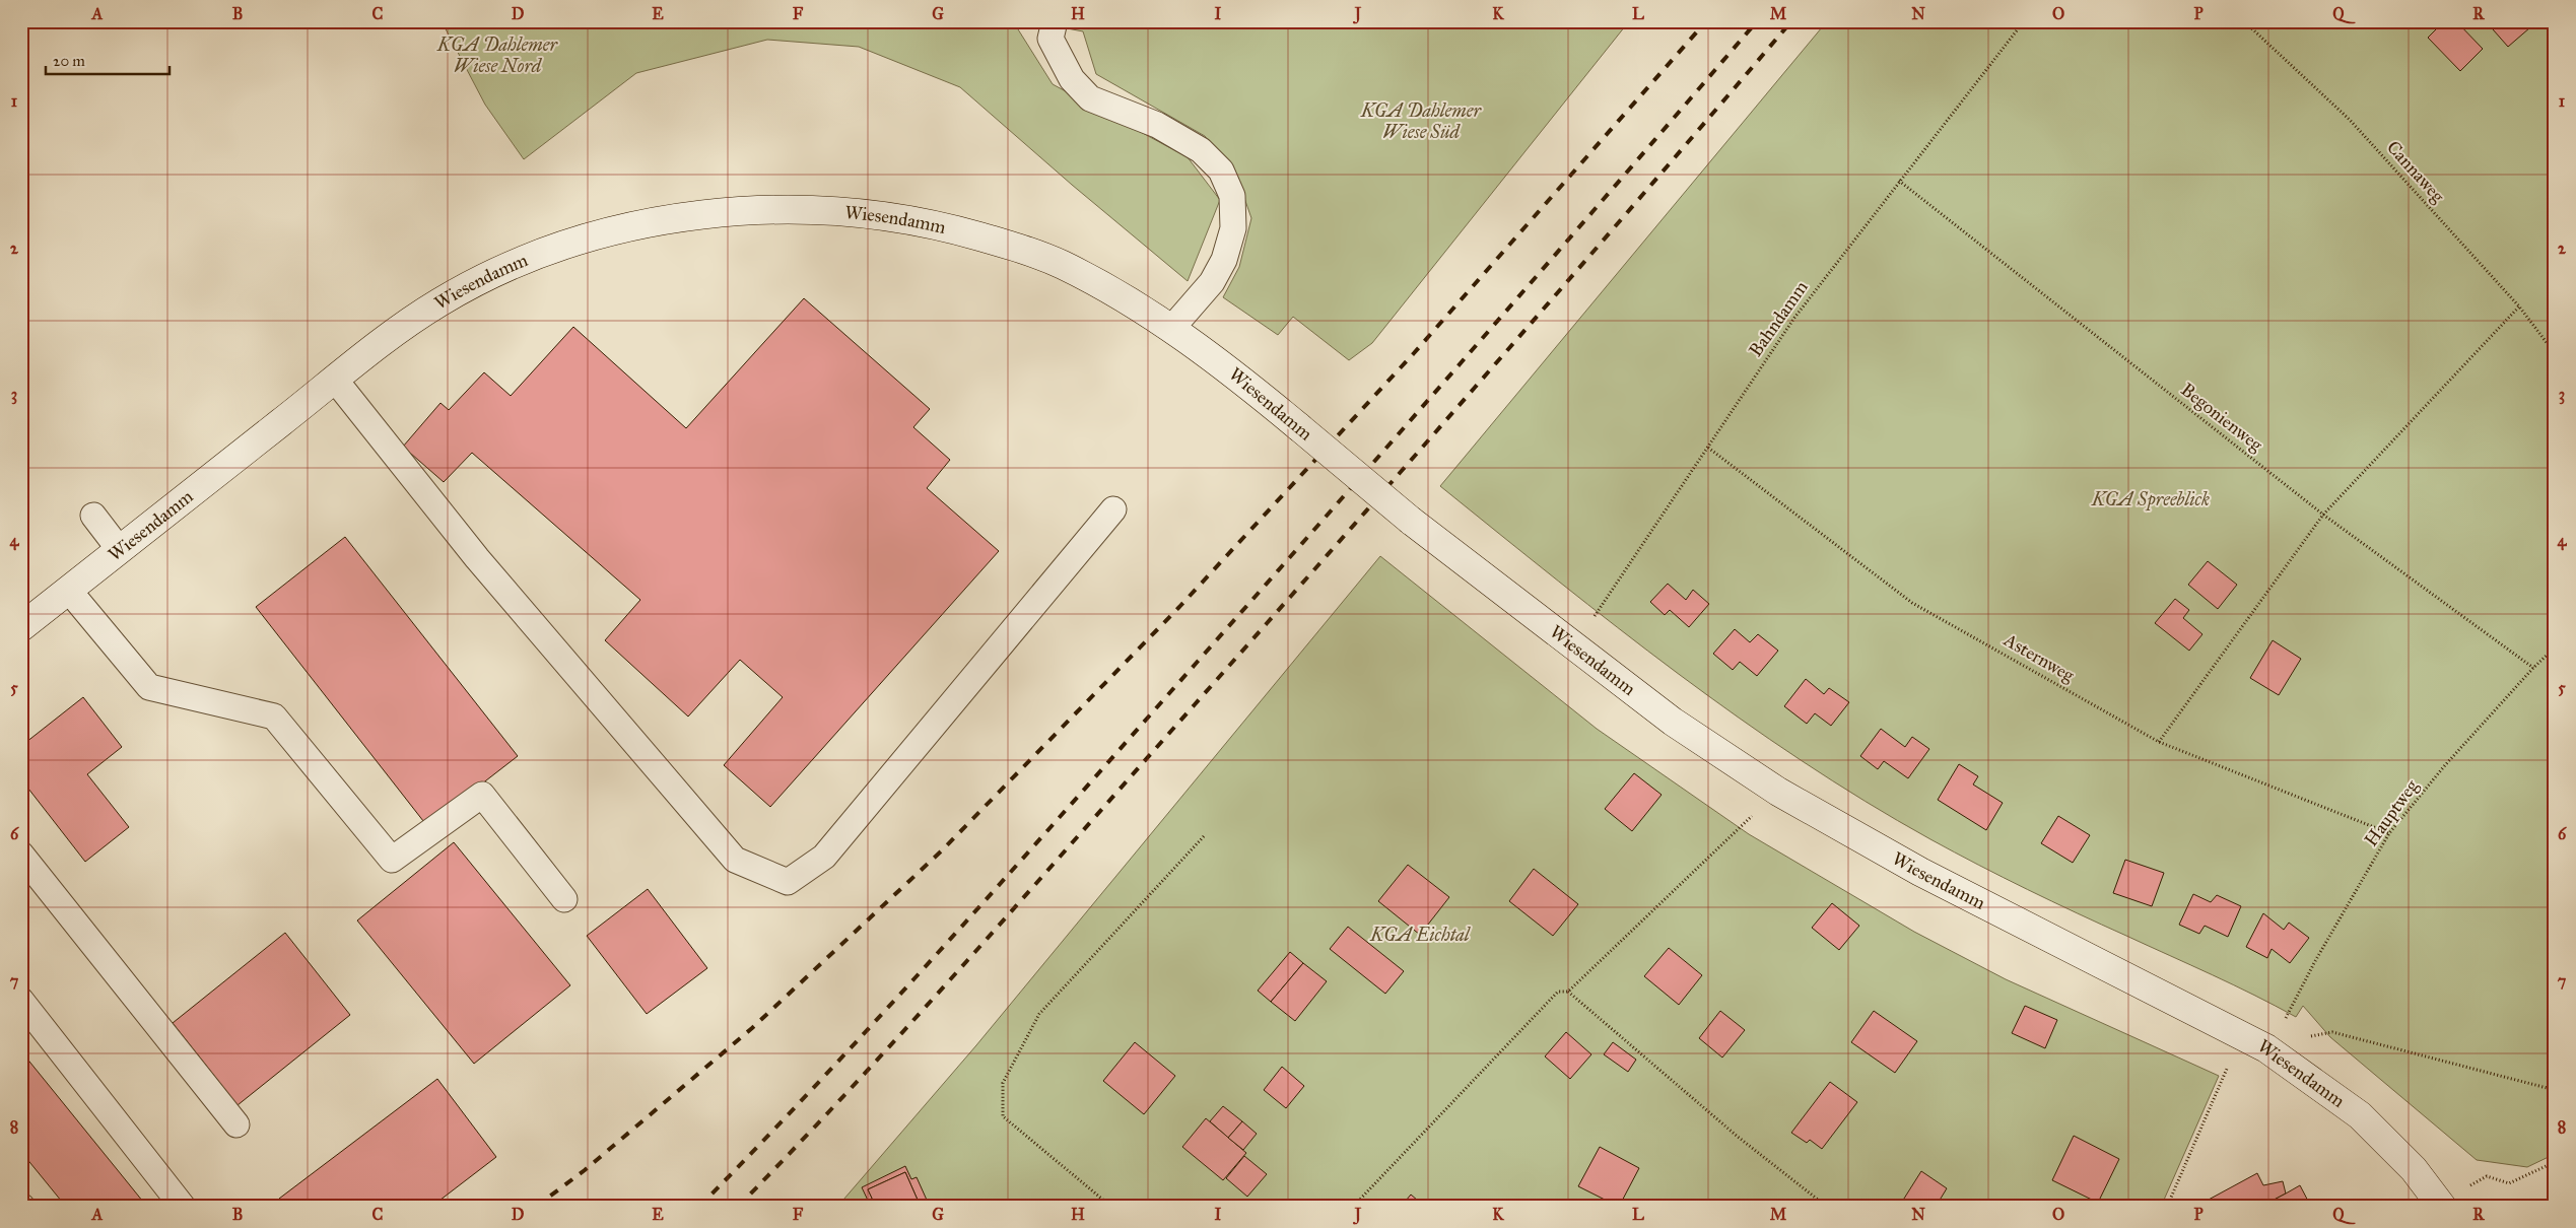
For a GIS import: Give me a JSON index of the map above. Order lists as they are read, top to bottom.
{
  "streets": {
    "street": ["Wiesendamm"],
    "path": [
      "Cannaweg",
      "Bahndamm",
      "Begonienweg",
      "Asternweg",
      "Hauptweg"
    ]
  },
  "crossings": [
    ["Wiesendamm", "Bahndamm"],
    ["Bahndamm", "Begonienweg"],
    ["Bahndamm", "Asternweg"],
    ["Begonienweg", "Hauptweg"],
    ["Asternweg", "Hauptweg"]
  ],
  "parks": [
    "KGA Dahlemer Wiese Nord",
    "KGA Dahlemer Wiese Süd",
    "KGA Spreeblick",
    "KGA Eichtal"
  ],
  "scale_bar": "20 m",
  "grid": {
    "columns": [
      "A",
      "B",
      "C",
      "D",
      "E",
      "F",
      "G",
      "H",
      "I",
      "J",
      "K",
      "L",
      "M",
      "N",
      "O",
      "P",
      "Q",
      "R"
    ],
    "rows": [
      "1",
      "2",
      "3",
      "4",
      "5",
      "6",
      "7",
      "8"
    ]
  }
}
